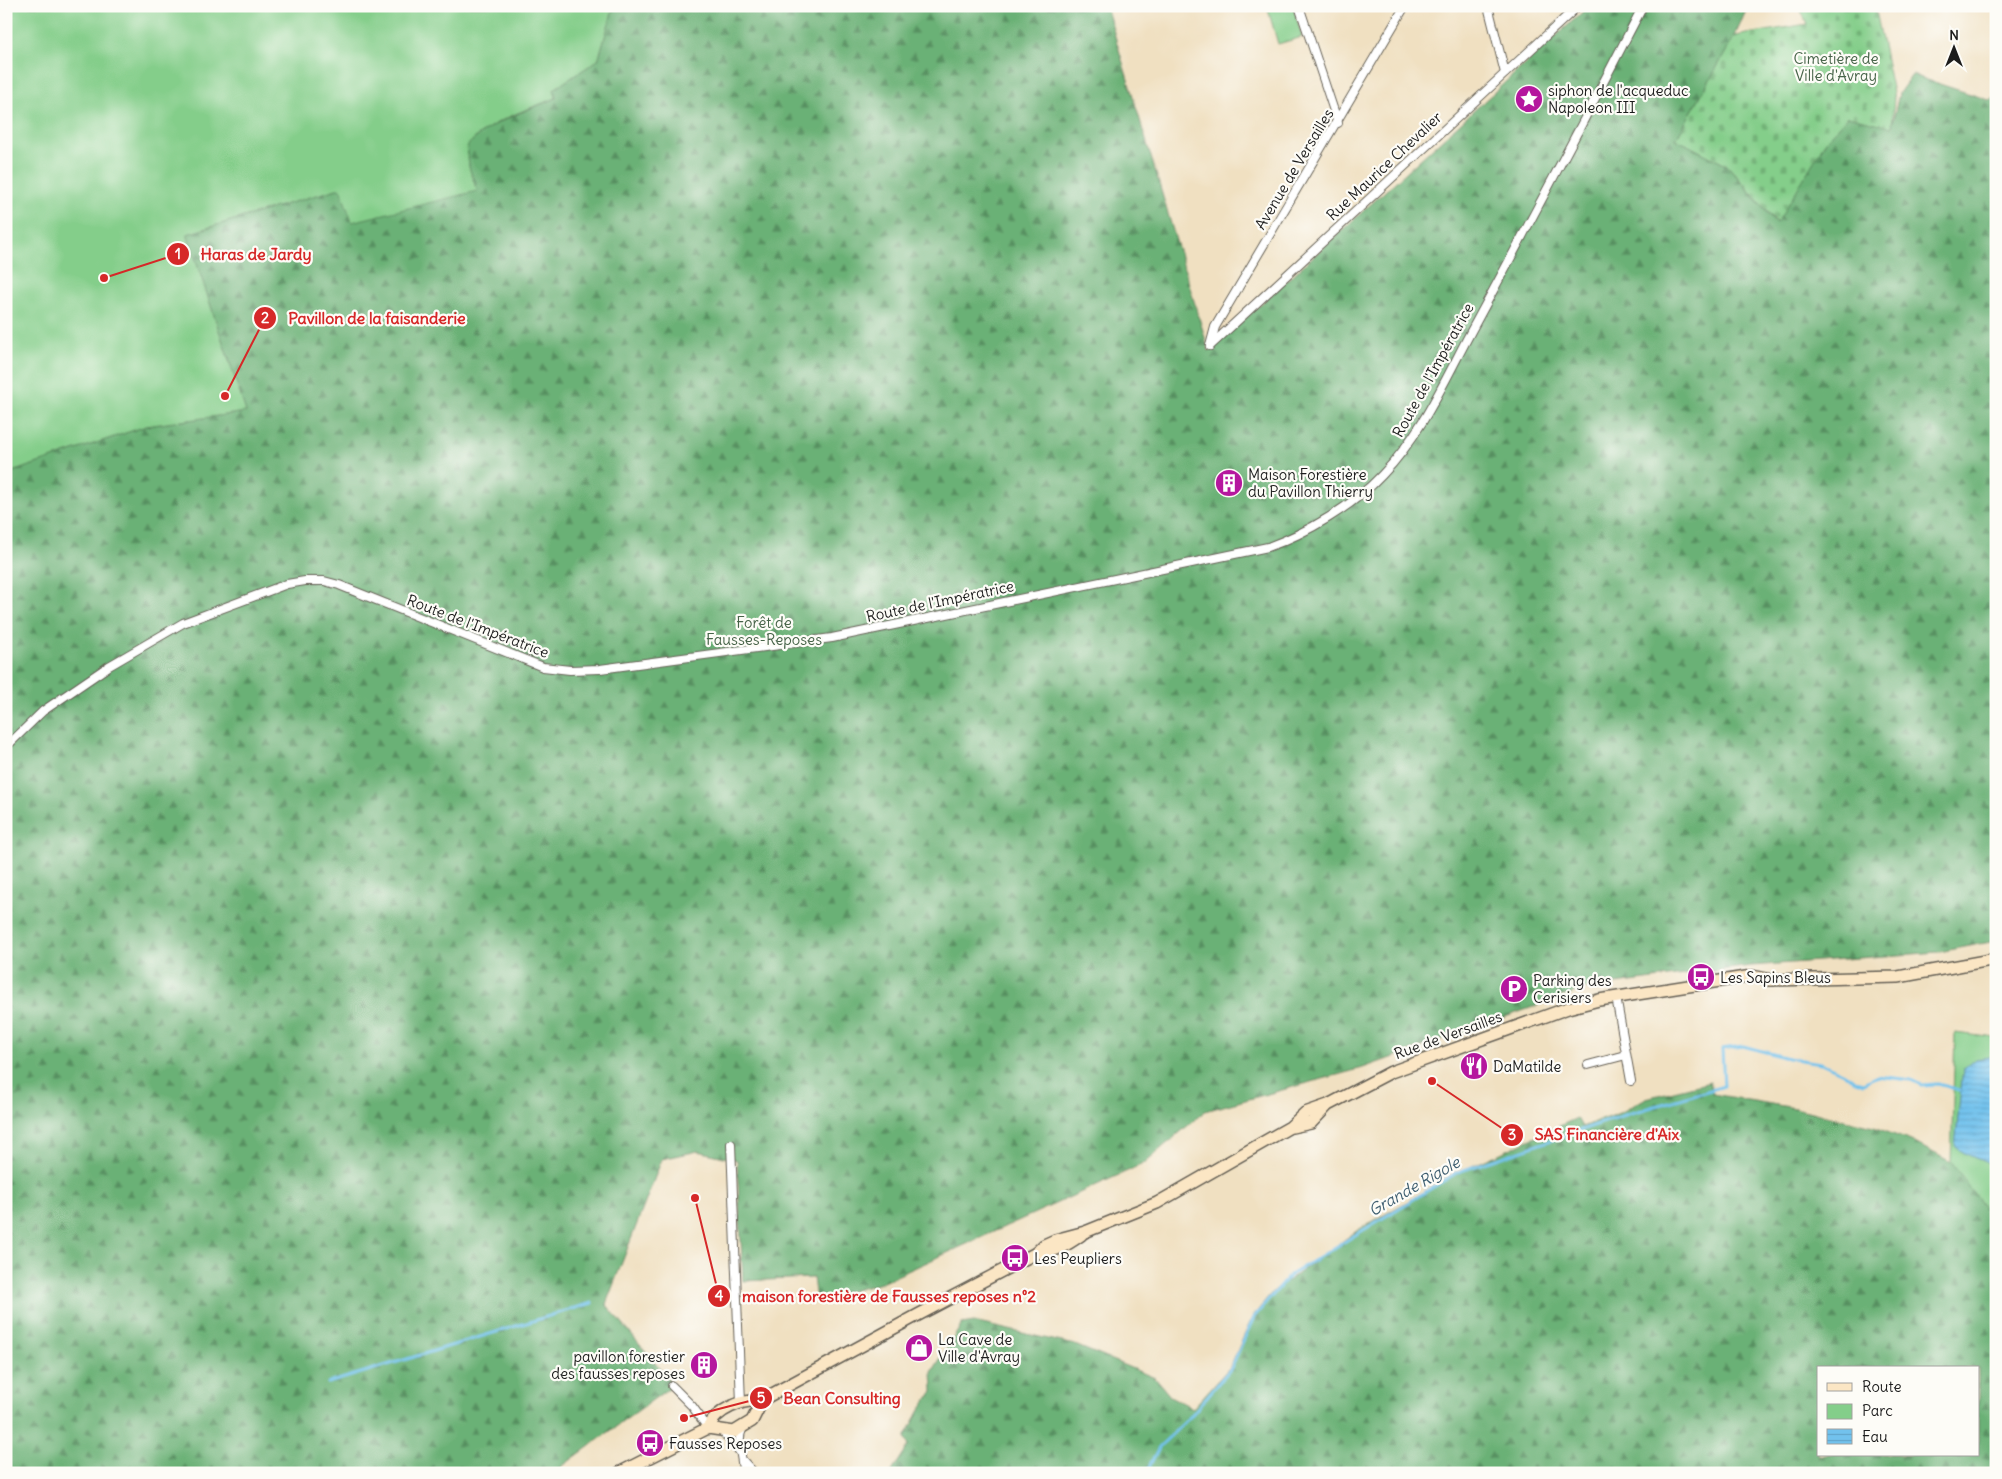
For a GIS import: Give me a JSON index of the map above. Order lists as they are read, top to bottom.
{
  "streets": {
    "main road": ["Rue de Versailles"],
    "street": ["Rue Maurice Chevalier", "Avenue de Versailles", "Route de l'Impératrice"]
  },
  "crossings": [
    ["Rue Maurice Chevalier", "Avenue de Versailles"]
  ],
  "water": ["Grande Rigole"],
  "parks": ["Cimetière de Ville d'Avray", "Forêt de Fausses-Reposes"],
  "places": {
    "place": ["siphon de l'acqueduc Napoleon III"],
    "other": [
      "Haras de Jardy",
      "Pavillon de la faisanderie",
      "SAS Financière d'Aix",
      "maison forestière de Fausses reposes n°2",
      "Bean Consulting"
    ],
    "building": ["Maison Forestière du Pavillon Thierry", "pavillon forestier des fausses reposes"],
    "bus stop": ["Les Sapins Bleus", "Les Peupliers", "Fausses Reposes"],
    "parking": ["Parking des Cerisiers"],
    "restaurant": ["DaMatilde"],
    "shop": ["La Cave de Ville d'Avray"]
  },
  "legend": ["Route", "Parc", "Eau"],
  "north": "top"
}
